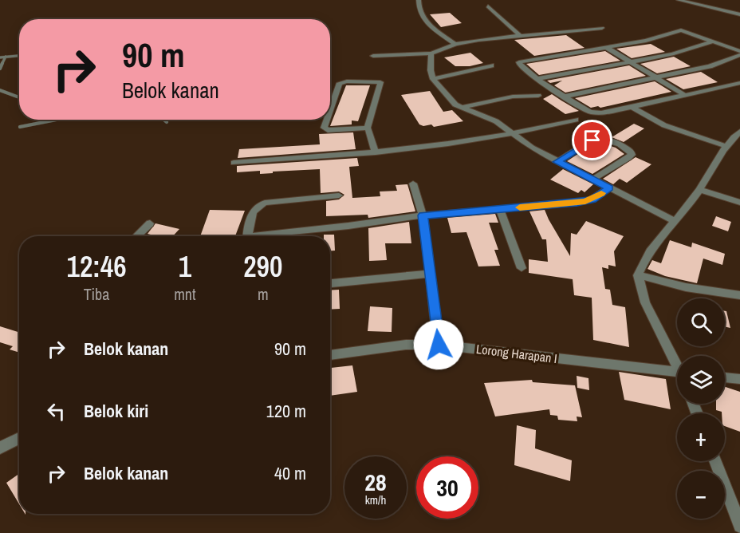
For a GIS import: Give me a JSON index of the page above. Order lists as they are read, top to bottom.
{
  "streets": {
    "street": ["Lorong Harapan I"]
  },
  "page": {
    "turn": ["90 m", "Belok kanan"],
    "eta": [
      "12:46",
      "Tiba",
      "1",
      "mnt",
      "290",
      "m"
    ],
    "map_buttons": ["+", "−"],
    "list": [
      {
        "name": "Belok kanan",
        "value": "90 m"
      },
      {
        "name": "Belok kiri",
        "value": "120 m"
      },
      {
        "name": "Belok kanan",
        "value": "40 m"
      }
    ],
    "speed": "28 km/h",
    "limit": "30"
  }
}
